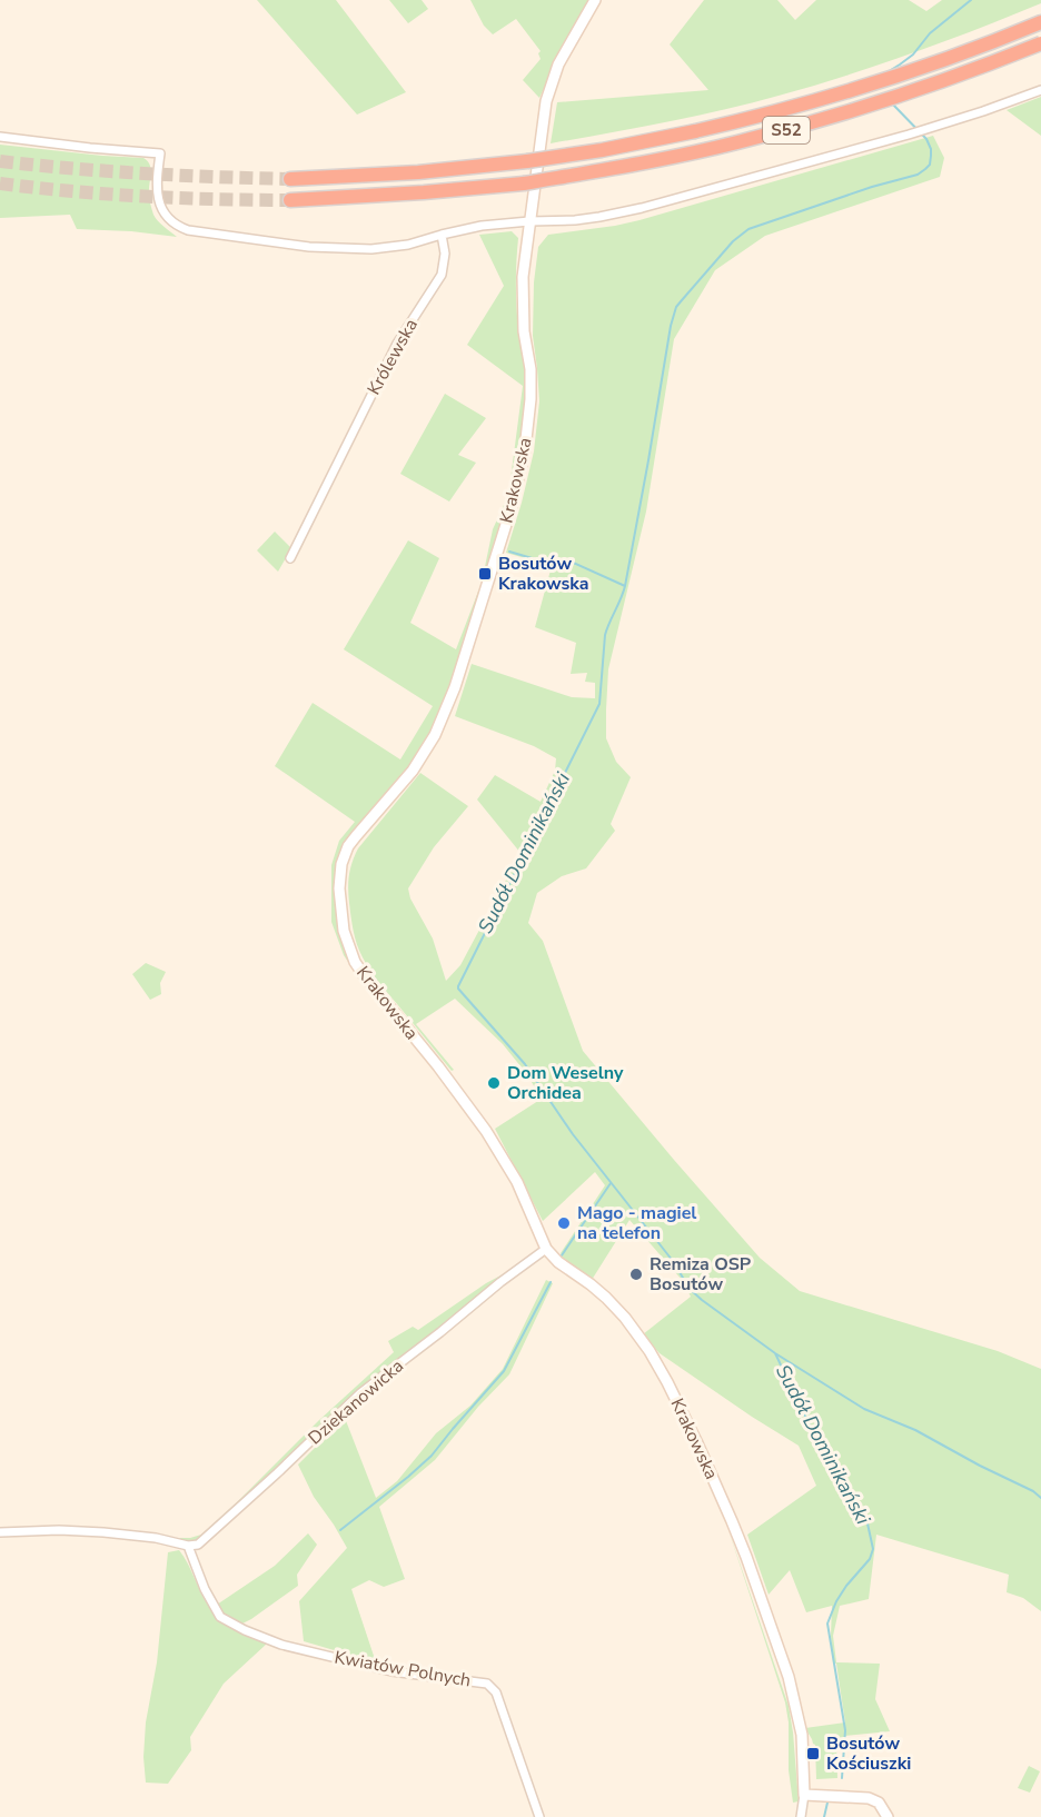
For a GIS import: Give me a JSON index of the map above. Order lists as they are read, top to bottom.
{
  "streets": {
    "highway": ["S52"],
    "street": [
      "Królewska",
      "Krakowska",
      "Dziekanowicka",
      "Kwiatów Polnych"
    ]
  },
  "crossings": [
    ["Krakowska", "Dziekanowicka"],
    ["Dziekanowicka", "Kwiatów Polnych"]
  ],
  "water": ["Sudół Dominikański"],
  "places": {
    "transit": ["Bosutów Krakowska", "Bosutów Kościuszki"],
    "other": ["Dom Weselny Orchidea", "Mago - magiel na telefon", "Remiza OSP Bosutów"]
  }
}
